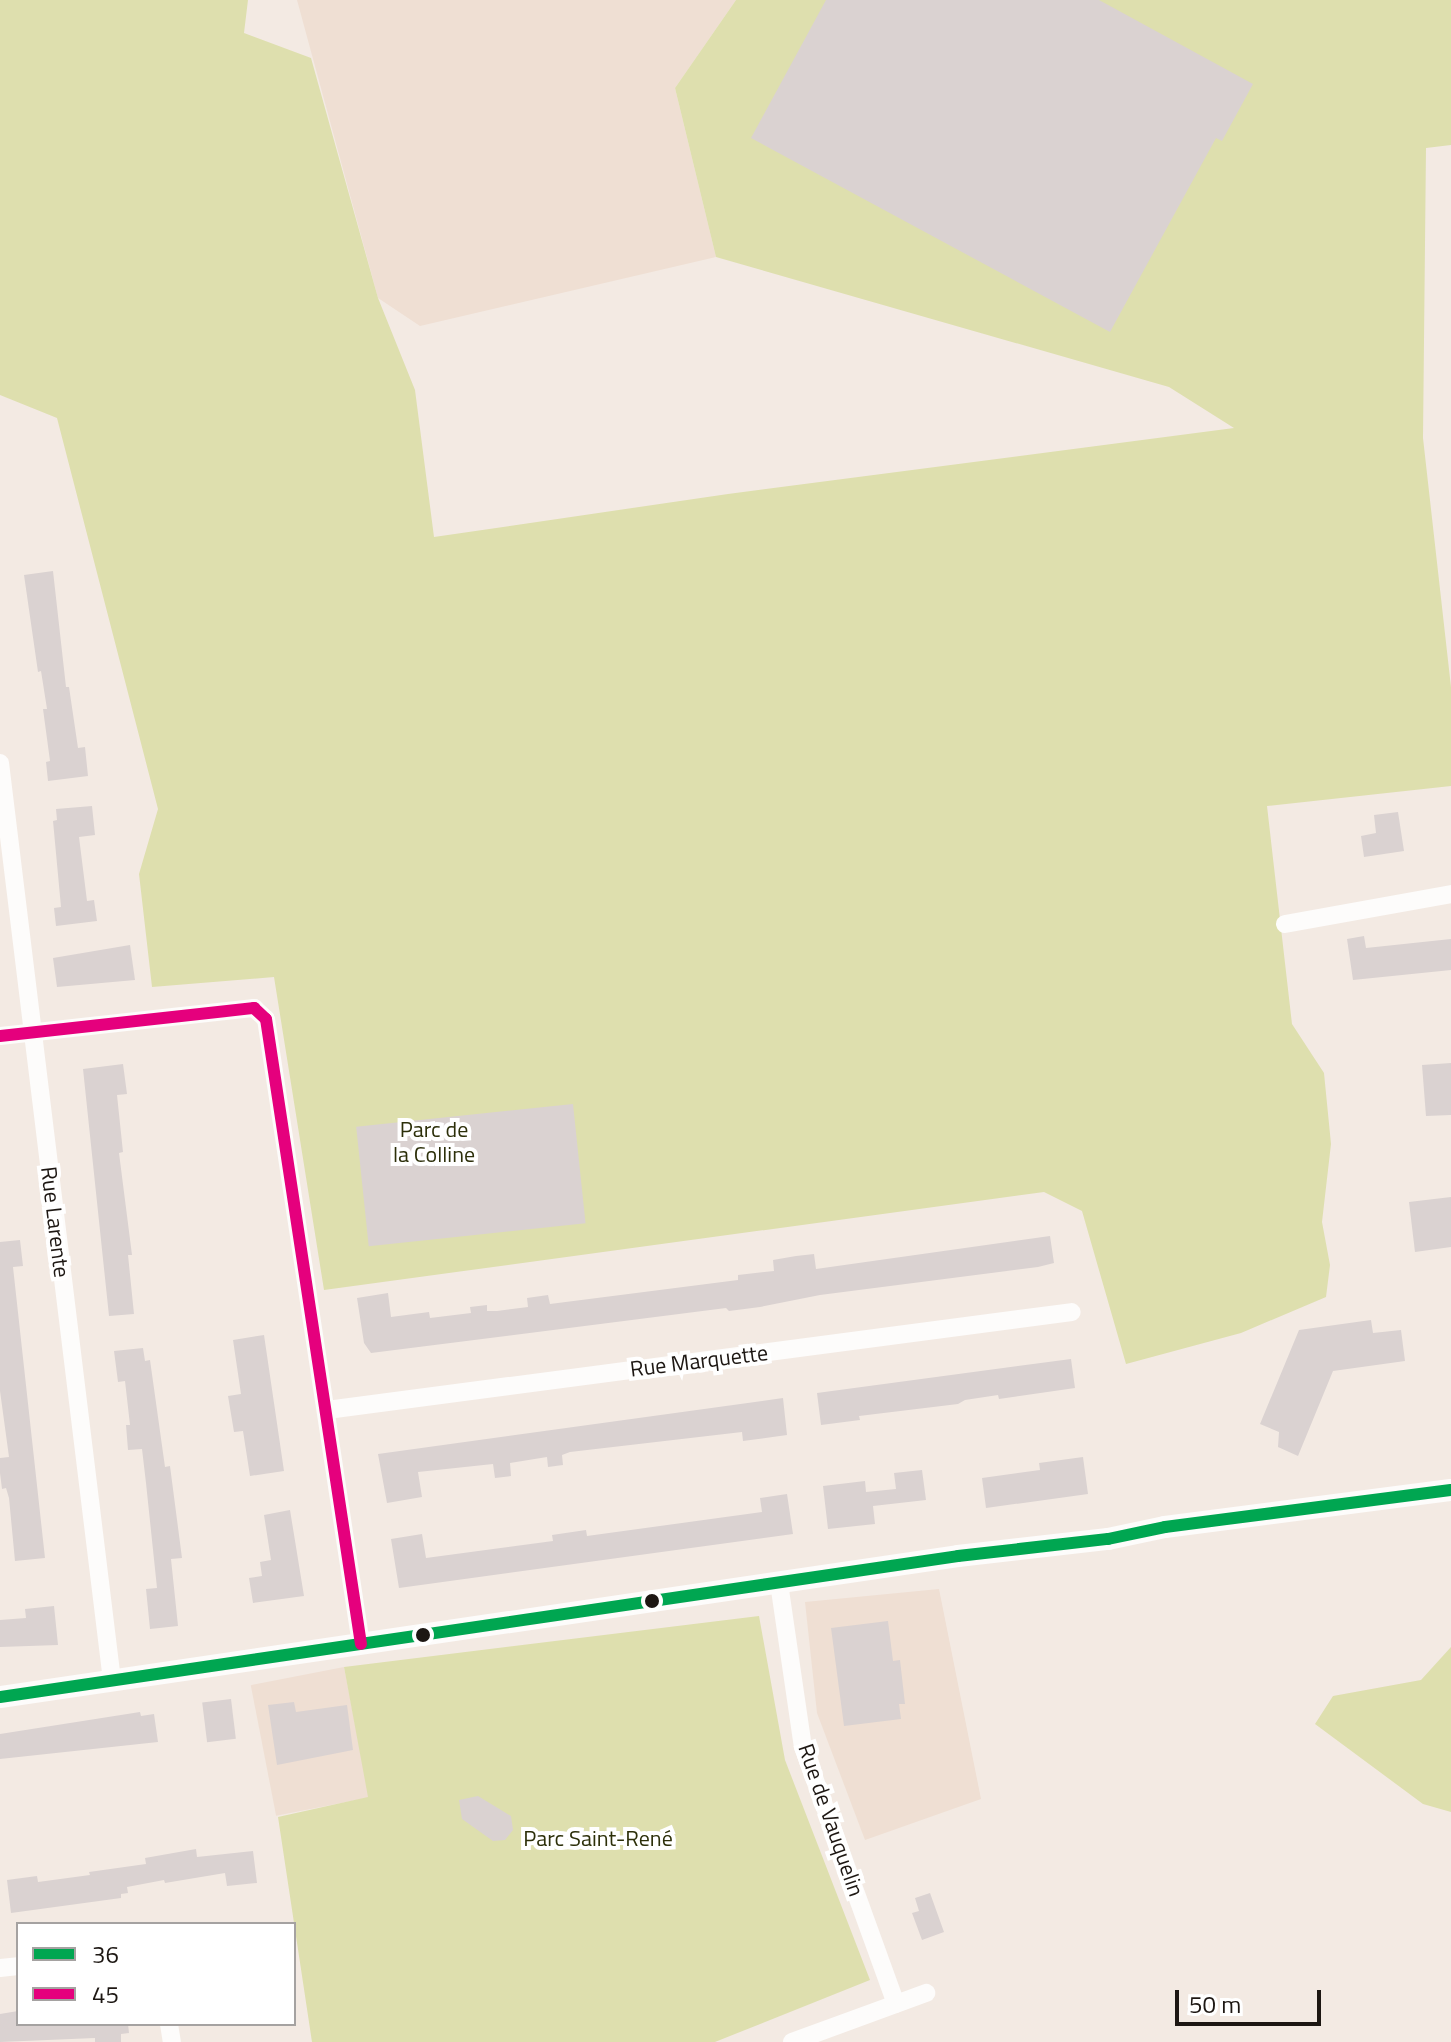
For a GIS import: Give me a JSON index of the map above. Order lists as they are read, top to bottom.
{
  "streets": {
    "street": ["Rue Larente", "Rue Marquette", "Rue de Vauquelin"]
  },
  "parks": ["Parc de la Colline", "Parc Saint-René"],
  "lines": ["transit line 45", "transit line 36"],
  "legend": ["36", "45"],
  "scale_bar": "50 m"
}
